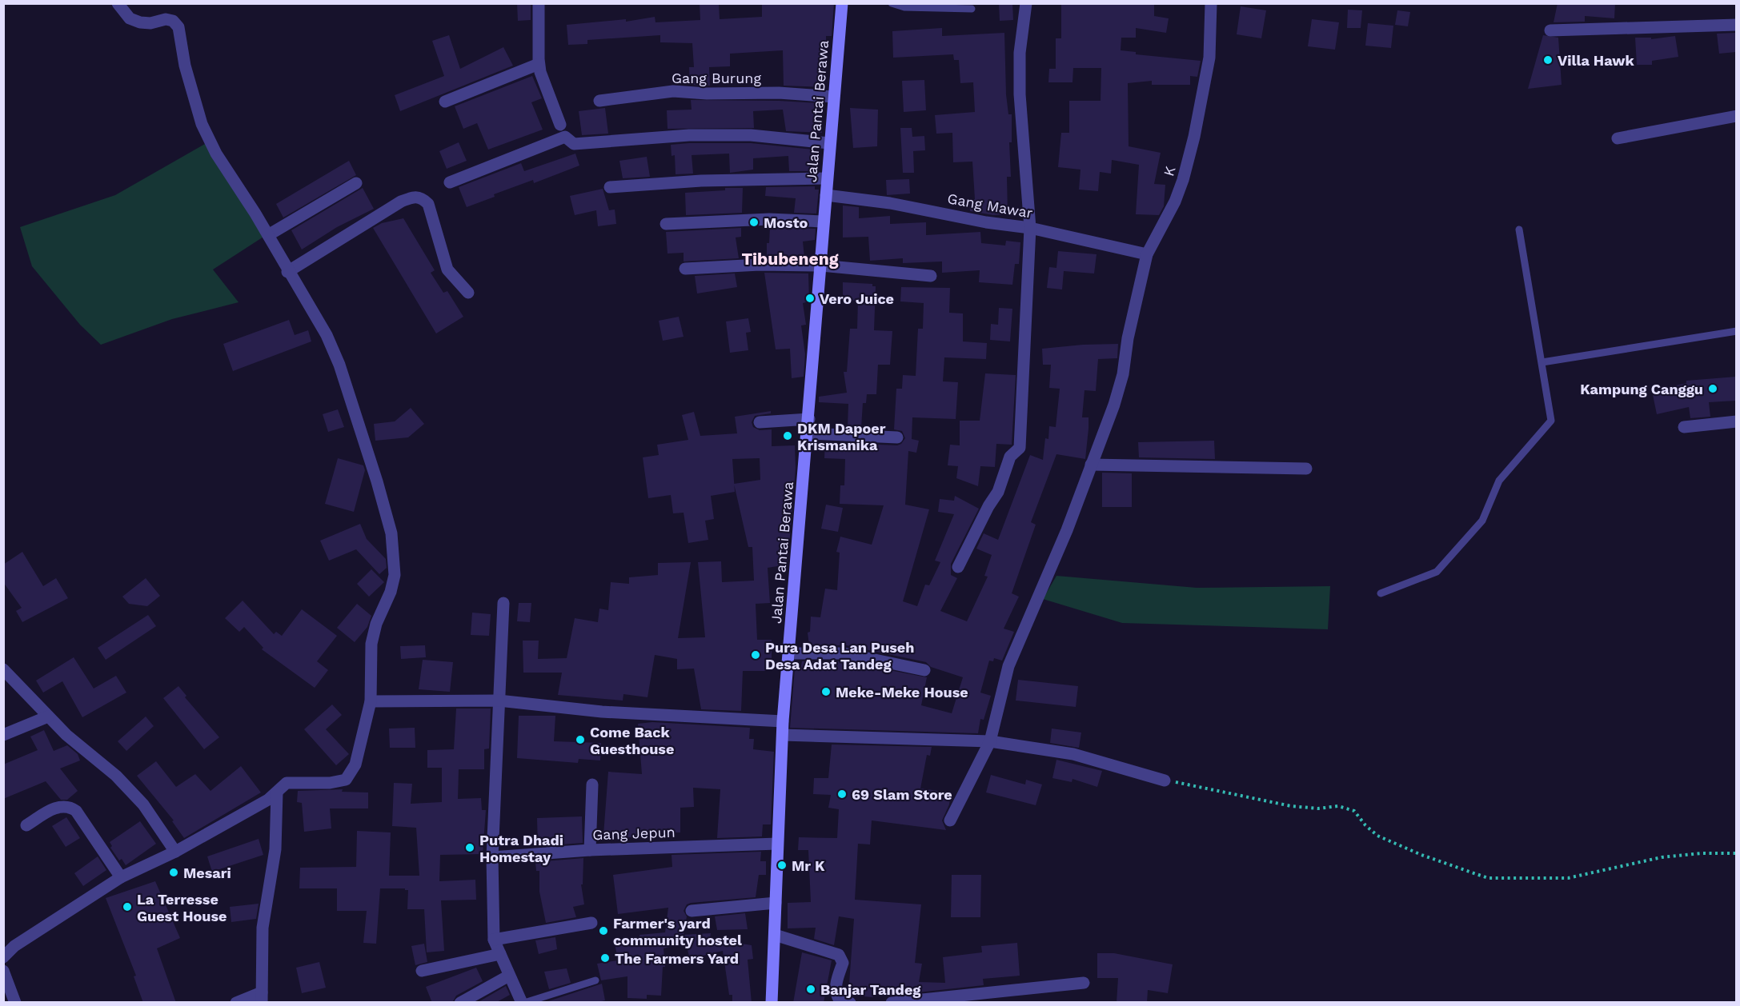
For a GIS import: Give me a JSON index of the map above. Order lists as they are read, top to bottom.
{
  "streets": {
    "street": [
      "Gang Burung",
      "Jalan Pantai Berawa",
      "K",
      "Gang Mawar",
      "Gang Jepun"
    ]
  },
  "crossings": [
    ["Gang Burung", "Jalan Pantai Berawa"],
    ["Jalan Pantai Berawa", "Gang Mawar"],
    ["Jalan Pantai Berawa", "Gang Jepun"],
    ["K", "Gang Mawar"]
  ],
  "districts": ["Tibubeneng"],
  "places": [
    "Villa Hawk",
    "Mosto",
    "Vero Juice",
    "Kampung Canggu",
    "DKM Dapoer Krismanika",
    "Pura Desa Lan Puseh Desa Adat Tandeg",
    "Meke-Meke House",
    "Come Back Guesthouse",
    "69 Slam Store",
    "Putra Dhadi Homestay",
    "Mr K",
    "Mesari",
    "La Terresse Guest House",
    "Farmer's yard community hostel",
    "The Farmers Yard",
    "Banjar Tandeg"
  ]
}
